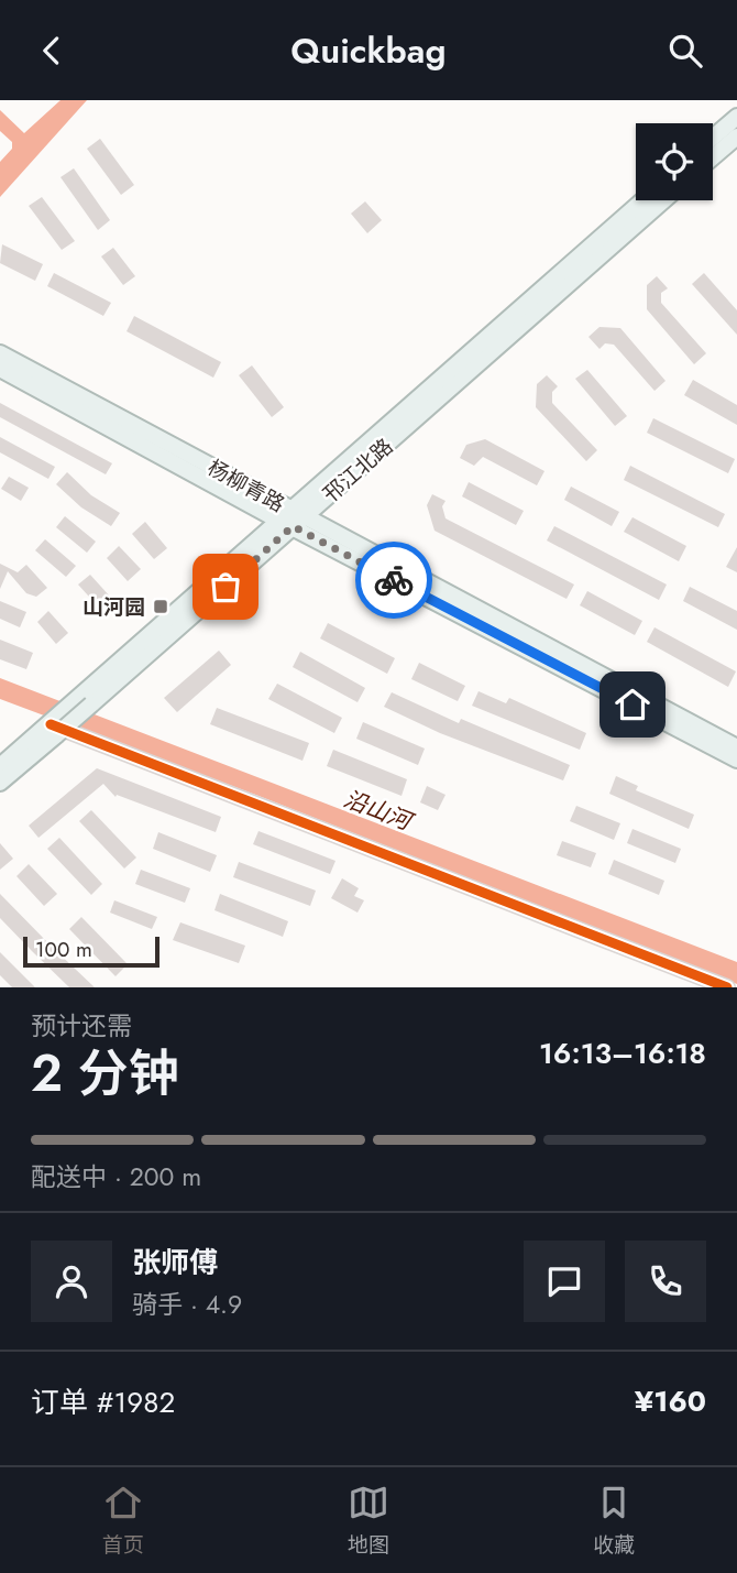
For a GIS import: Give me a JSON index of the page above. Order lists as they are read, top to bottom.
{
  "streets": {
    "main road": ["邗江北路", "杨柳青路"]
  },
  "crossings": [
    ["邗江北路", "杨柳青路"]
  ],
  "water": ["沿山河"],
  "places": {
    "transit": ["山河园"]
  },
  "scale_bar": "100 m",
  "page": {
    "header": "Quickbag",
    "scale": "100 m",
    "heading": ["2 分钟", "预计还需", "16:13–16:18"],
    "panel": [
      "张师傅",
      "骑手 · 4.9",
      "订单 #1982",
      "¥160"
    ],
    "bar": "配送中 · 200 m",
    "tabs": ["首页", "地图", "收藏"]
  }
}
